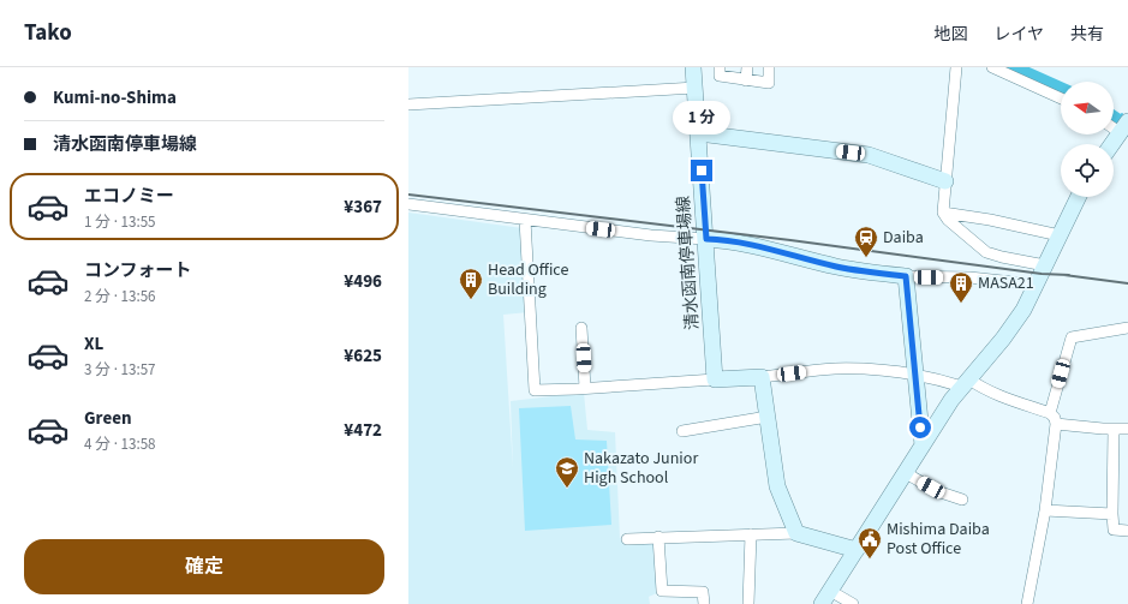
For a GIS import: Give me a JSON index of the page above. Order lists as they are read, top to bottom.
{
  "streets": {
    "street": ["清水函南停車場線"]
  },
  "places": {
    "station": ["Daiba"],
    "building": ["Head Office Building", "MASA21"],
    "school or university": ["Nakazato Junior High School"],
    "public building": ["Mishima Daiba Post Office"]
  },
  "north": "left",
  "page": {
    "header": "Tako",
    "nav": ["地図", "レイヤ", "共有"],
    "banner": ["Kumi-no-Shima", "清水函南停車場線"],
    "bubble": "1 分",
    "list": [
      {
        "name": "エコノミー",
        "note": "1 分 · 13:55",
        "value": "¥367"
      },
      {
        "name": "コンフォート",
        "note": "2 分 · 13:56",
        "value": "¥496"
      },
      {
        "name": "XL",
        "note": "3 分 · 13:57",
        "value": "¥625"
      },
      {
        "name": "Green",
        "note": "4 分 · 13:58",
        "value": "¥472"
      }
    ],
    "buttons": "確定"
  }
}
